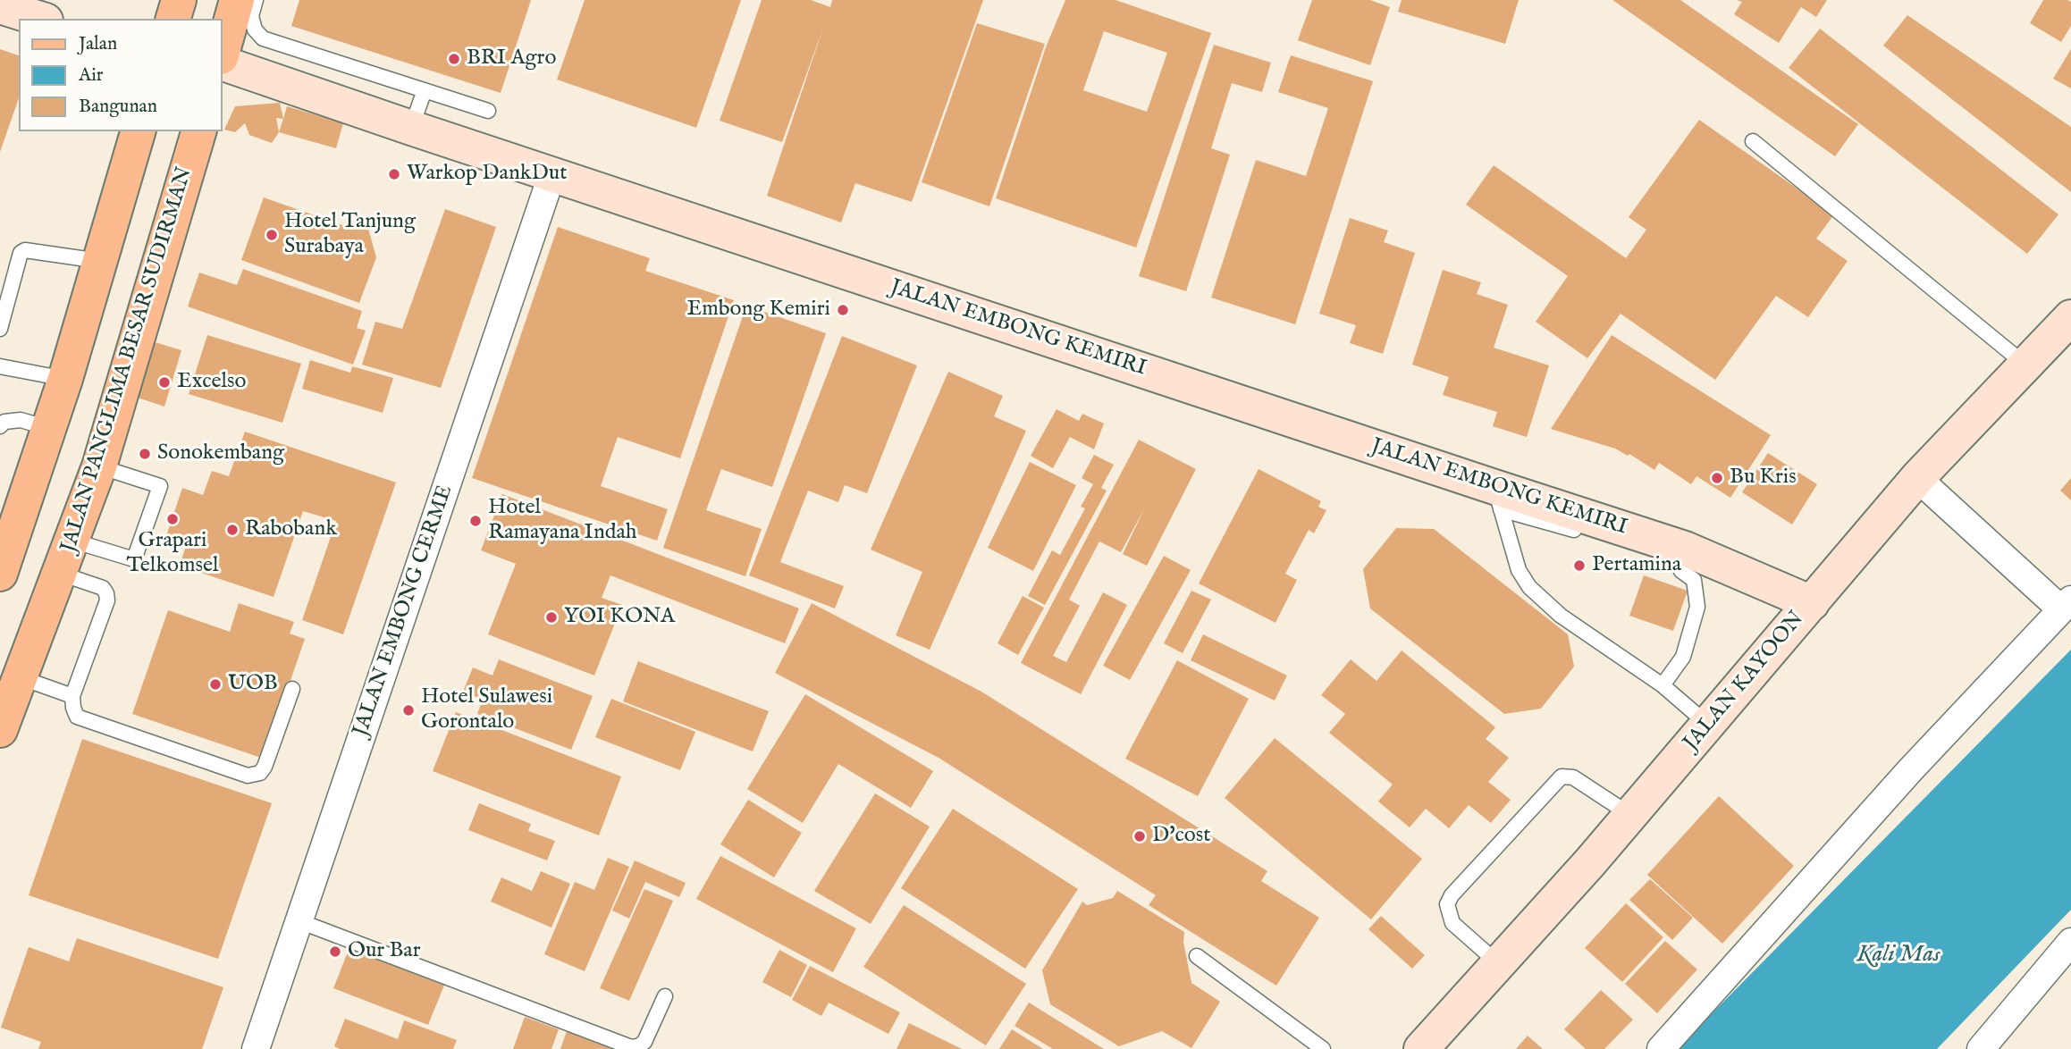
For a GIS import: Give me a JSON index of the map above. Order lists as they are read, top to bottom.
{
  "streets": {
    "main road": ["JALAN PANGLIMA BESAR SUDIRMAN"],
    "street": ["JALAN EMBONG KEMIRI", "JALAN EMBONG CERME", "JALAN KAYOON"]
  },
  "crossings": [
    ["JALAN EMBONG KEMIRI", "JALAN EMBONG CERME"],
    ["JALAN EMBONG KEMIRI", "JALAN KAYOON"]
  ],
  "water": ["Kali Mas"],
  "places": [
    "BRI Agro",
    "Warkop DankDut",
    "Hotel Tanjung Surabaya",
    "Embong Kemiri",
    "Excelso",
    "Sonokembang",
    "Bu Kris",
    "Grapari Telkomsel",
    "Hotel Ramayana Indah",
    "Rabobank",
    "Pertamina",
    "YOI KONA",
    "UOB",
    "Hotel Sulawesi Gorontalo",
    "D'cost",
    "Our Bar"
  ],
  "legend": ["Jalan", "Air", "Bangunan"]
}
